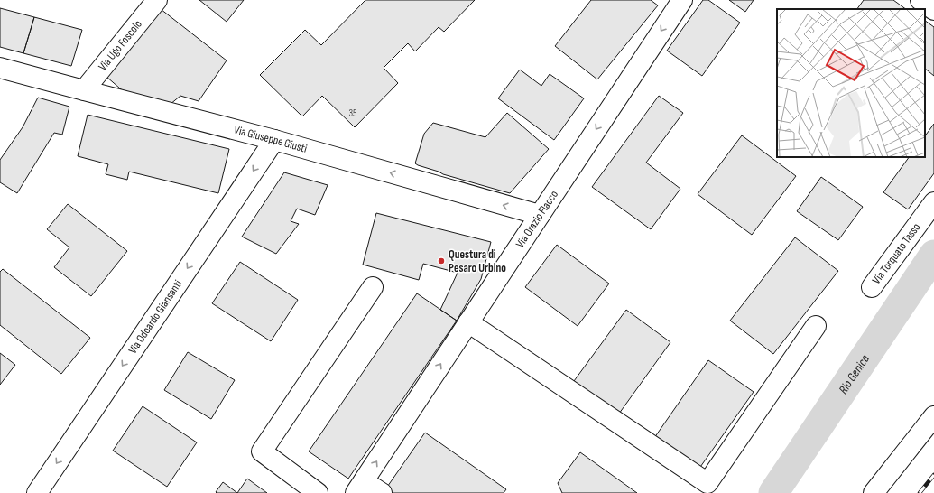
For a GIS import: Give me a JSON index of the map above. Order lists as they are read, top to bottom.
{
  "streets": {
    "street": [
      "Via Ugo Foscolo",
      "Via Giuseppe Giusti",
      "Via Orazio Flacco",
      "Via Torquato Tasso",
      "Via Odoardo Giansanti"
    ]
  },
  "crossings": [
    ["Via Ugo Foscolo", "Via Giuseppe Giusti"],
    ["Via Giuseppe Giusti", "Via Orazio Flacco"],
    ["Via Giuseppe Giusti", "Via Odoardo Giansanti"]
  ],
  "one_way": ["Via Giuseppe Giusti", "Via Odoardo Giansanti"],
  "water": ["Rio Genica"],
  "places": ["Questura di Pesaro Urbino"],
  "house_numbers": ["35"]
}
